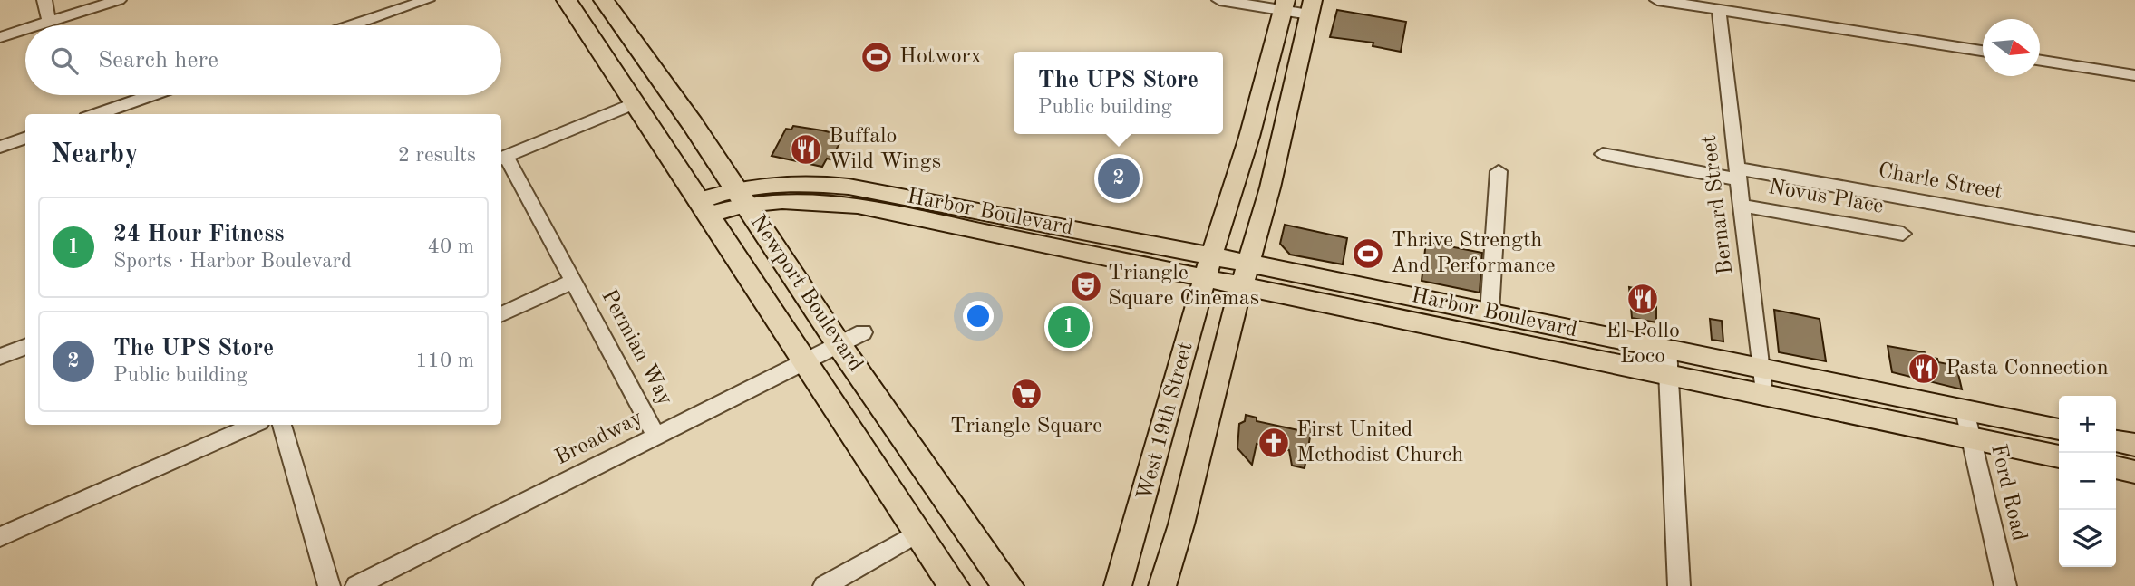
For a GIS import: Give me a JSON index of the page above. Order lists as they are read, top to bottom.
{
  "streets": {
    "highway": ["Newport Boulevard"],
    "main road": ["Harbor Boulevard", "West 19th Street"],
    "street": [
      "Charle Street",
      "Novus Place",
      "Bernard Street",
      "Permian Way",
      "Broadway",
      "Ford Road"
    ]
  },
  "crossings": [
    ["Charle Street", "Bernard Street"],
    ["Novus Place", "Bernard Street"],
    ["Bernard Street", "Harbor Boulevard"],
    ["Harbor Boulevard", "Newport Boulevard"],
    ["Harbor Boulevard", "West 19th Street"],
    ["Harbor Boulevard", "Ford Road"],
    ["Newport Boulevard", "Broadway"],
    ["Permian Way", "Broadway"]
  ],
  "places": {
    "sports": ["Hotworx", "Thrive Strength And Performance"],
    "restaurant": ["Buffalo Wild Wings", "El Pollo Loco", "Pasta Connection"],
    "theatre": ["Triangle Square Cinemas"],
    "supermarket": ["Triangle Square"],
    "church": ["First United Methodist Church"]
  },
  "north": "right",
  "page": {
    "search": "Search here",
    "popup": ["The UPS Store", "Public building"],
    "heading": ["Nearby", "2 results"],
    "pins": ["2", "1"],
    "list": [
      {
        "mark": "1",
        "name": "24 Hour Fitness",
        "note": "Sports · Harbor Boulevard",
        "value": "40 m"
      },
      {
        "mark": "2",
        "name": "The UPS Store",
        "note": "Public building",
        "value": "110 m"
      }
    ],
    "map_buttons": ["+", "−"]
  }
}
